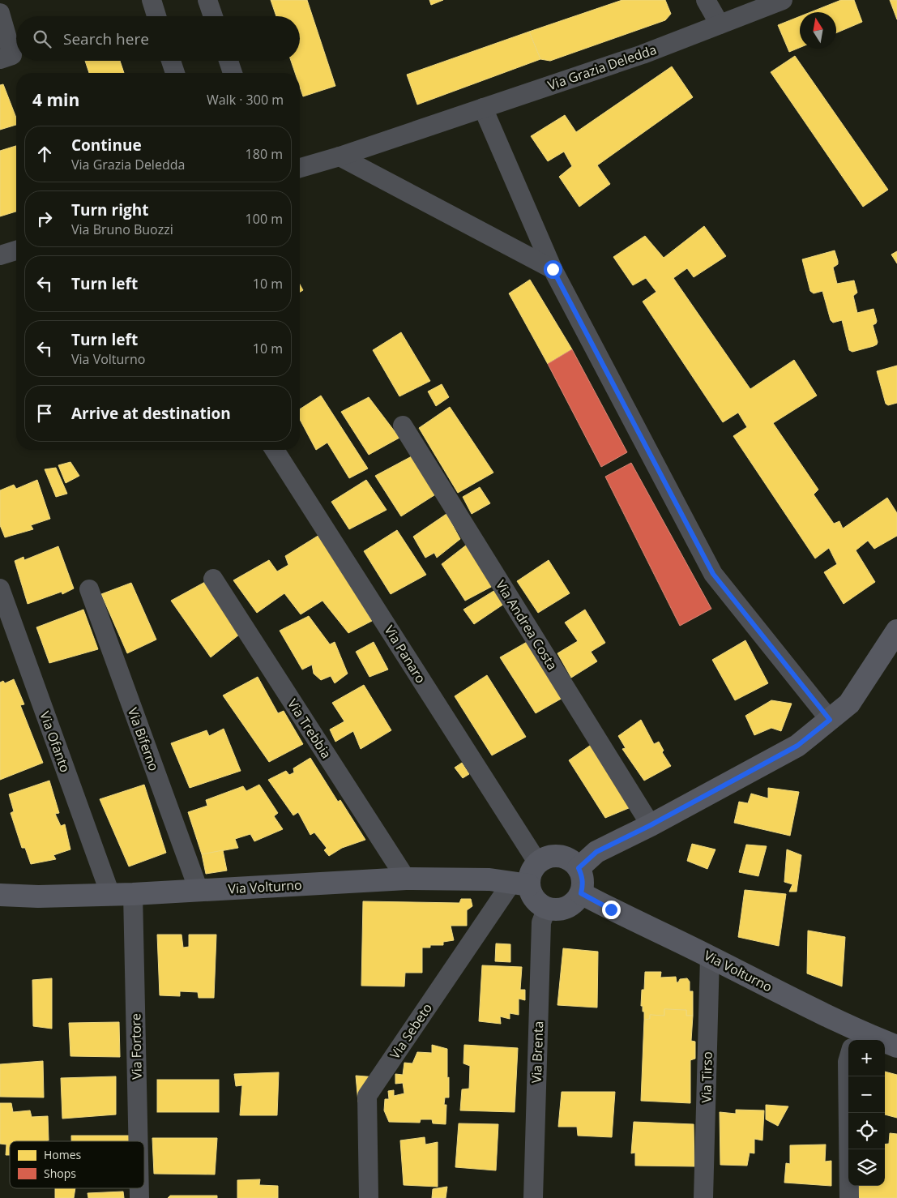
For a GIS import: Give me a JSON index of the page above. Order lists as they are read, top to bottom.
{
  "streets": {
    "street": [
      "Via Grazia Deledda",
      "Via Andrea Costa",
      "Via Panaro",
      "Via Trebbia",
      "Via Biferno",
      "Via Ofanto",
      "Via Volturno",
      "Via Sebeto",
      "Via Fortore",
      "Via Brenta",
      "Via Tirso"
    ]
  },
  "crossings": [
    ["Via Panaro", "Via Volturno"],
    ["Via Panaro", "Via Sebeto"],
    ["Via Panaro", "Via Brenta"],
    ["Via Trebbia", "Via Volturno"],
    ["Via Biferno", "Via Volturno"],
    ["Via Ofanto", "Via Volturno"],
    ["Via Volturno", "Via Sebeto"],
    ["Via Volturno", "Via Fortore"],
    ["Via Volturno", "Via Brenta"],
    ["Via Volturno", "Via Tirso"],
    ["Via Sebeto", "Via Brenta"]
  ],
  "legend": ["Homes", "Shops"],
  "north": "top",
  "page": {
    "search": "Search here",
    "heading": ["4 min", "Walk · 300 m"],
    "list": [
      ["Continue", "Via Grazia Deledda", "180 m"],
      ["Turn right", "Via Bruno Buozzi", "100 m"],
      ["Turn left", "10 m"],
      ["Turn left", "Via Volturno", "10 m"],
      "Arrive at destination"
    ],
    "map_buttons": ["+", "−"]
  }
}
